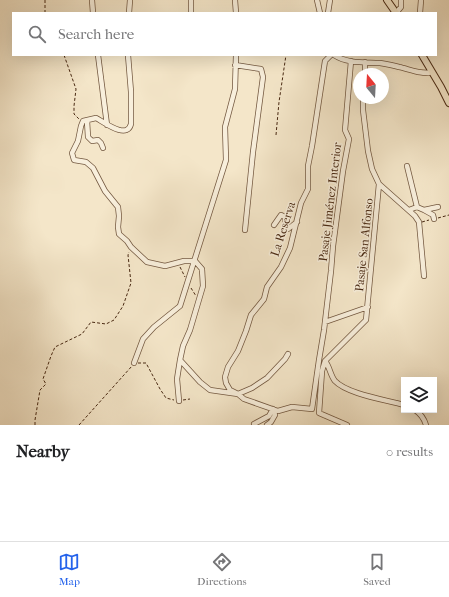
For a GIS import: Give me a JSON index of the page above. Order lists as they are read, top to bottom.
{
  "streets": {
    "street": ["Pasaje Jiménez Interior", "La Reserva", "Pasaje San Alfonso"]
  },
  "north": "top",
  "page": {
    "search": "Search here",
    "heading": ["Nearby", "0 results"],
    "nav": ["Map", "Directions", "Saved"]
  }
}
